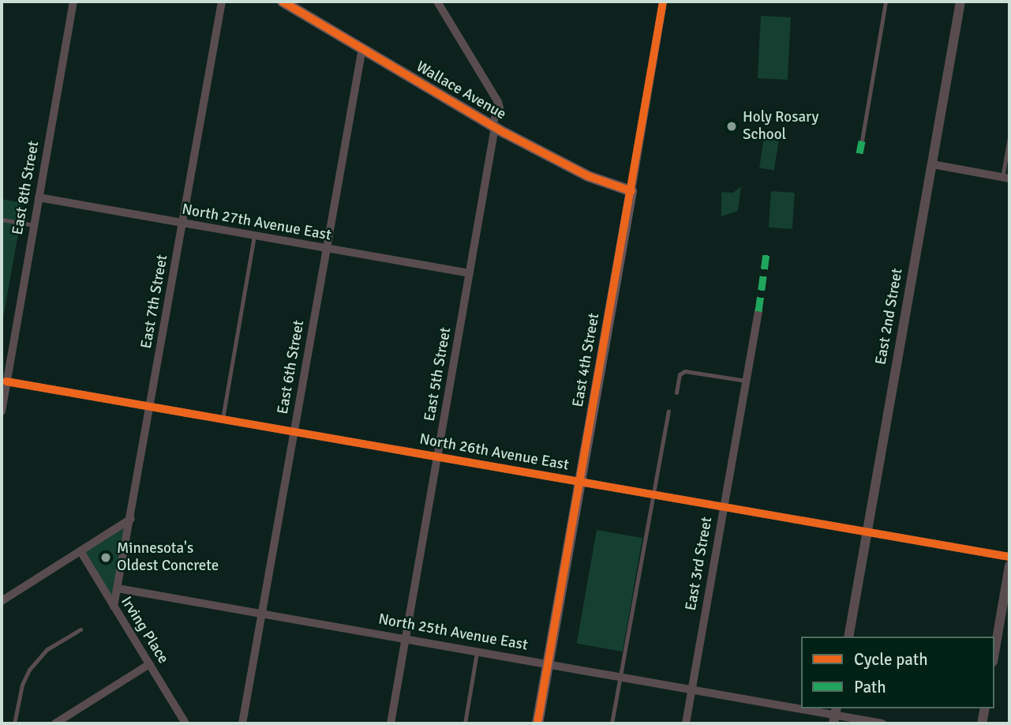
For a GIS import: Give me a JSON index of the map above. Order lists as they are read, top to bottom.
{
  "streets": {
    "main road": ["Wallace Avenue", "East 4th Street"],
    "street": [
      "East 8th Street",
      "North 27th Avenue East",
      "East 7th Street",
      "East 2nd Street",
      "East 6th Street",
      "East 5th Street",
      "North 26th Avenue East",
      "East 3rd Street",
      "Irving Place",
      "North 25th Avenue East"
    ]
  },
  "crossings": [
    ["Wallace Avenue", "East 4th Street"],
    ["Wallace Avenue", "East 6th Street"],
    ["Wallace Avenue", "East 5th Street"],
    ["East 8th Street", "North 27th Avenue East"],
    ["East 8th Street", "North 26th Avenue East"],
    ["North 27th Avenue East", "East 7th Street"],
    ["North 27th Avenue East", "East 6th Street"],
    ["North 27th Avenue East", "East 5th Street"],
    ["East 7th Street", "North 26th Avenue East"],
    ["East 7th Street", "Irving Place"],
    ["East 7th Street", "North 25th Avenue East"],
    ["East 2nd Street", "North 26th Avenue East"],
    ["East 4th Street", "North 26th Avenue East"],
    ["East 4th Street", "North 25th Avenue East"],
    ["East 6th Street", "North 26th Avenue East"],
    ["East 6th Street", "North 25th Avenue East"],
    ["East 5th Street", "North 26th Avenue East"],
    ["East 5th Street", "North 25th Avenue East"],
    ["North 26th Avenue East", "East 3rd Street"],
    ["East 3rd Street", "North 25th Avenue East"]
  ],
  "places": ["Holy Rosary School", "Minnesota's Oldest Concrete"],
  "legend": ["Cycle path", "Path"]
}
